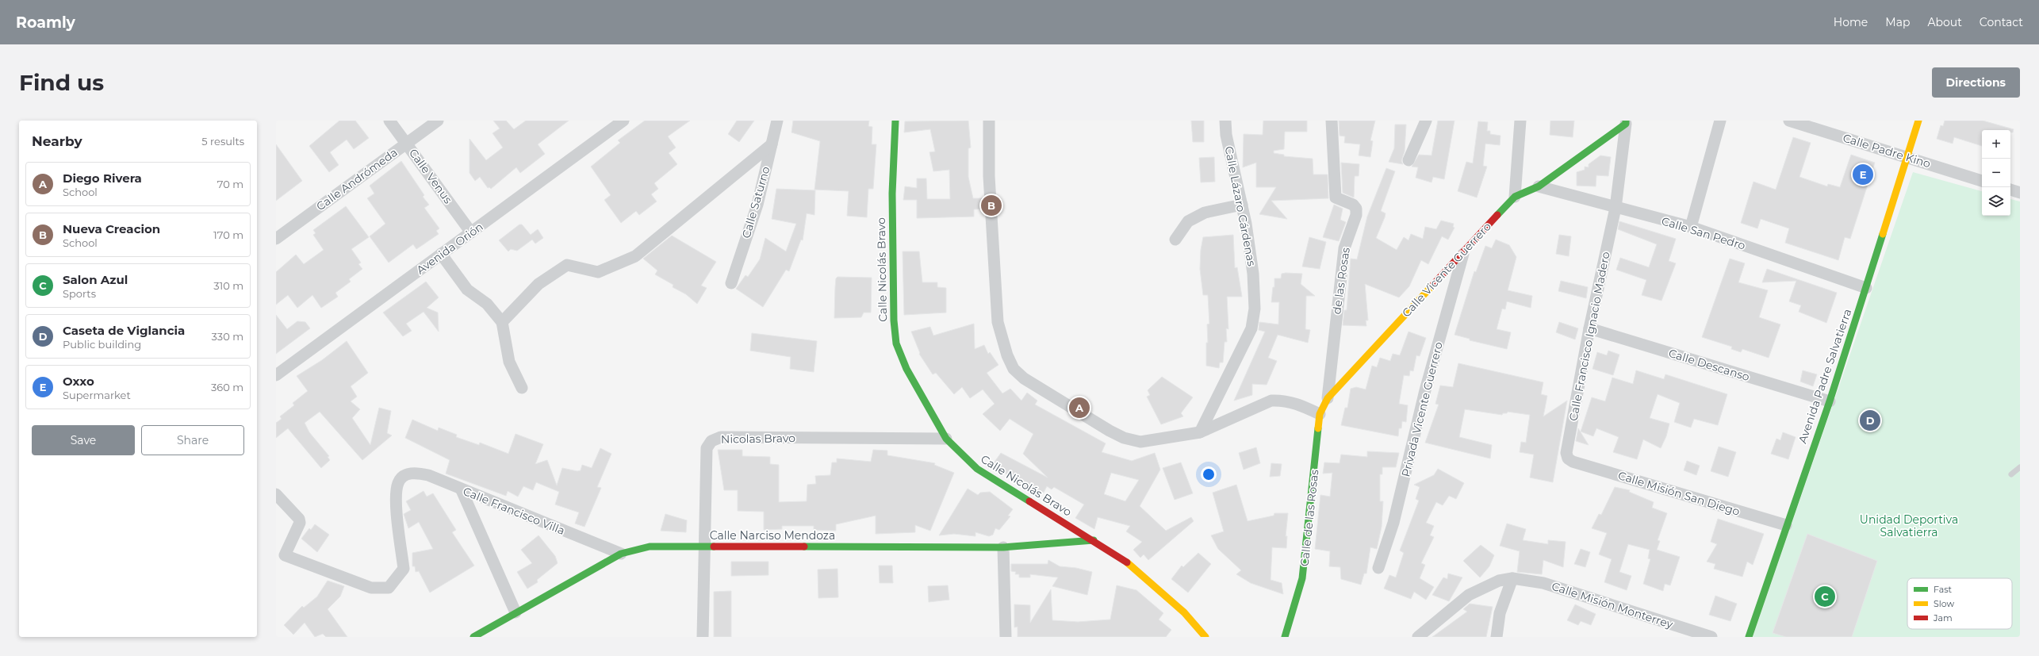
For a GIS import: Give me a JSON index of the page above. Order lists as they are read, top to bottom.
{
  "streets": {
    "street": [
      "Calle Padre Kino",
      "Calle Venus",
      "Calle Andrómeda",
      "Calle Saturno",
      "Calle Lázaro Cárdenas",
      "Calle San Pedro",
      "Avenida Orión",
      "Calle Nicolás Bravo",
      "Calle Vicente Guerrero",
      "de las Rosas",
      "Calle Francisco Ignacio Madero",
      "Calle Descanso",
      "Avenida Padre Salvatierra",
      "Privada Vicente Guerrero",
      "Nicolas Bravo",
      "Calle Misión San Diego",
      "Calle Francisco Villa",
      "Calle de las Rosas",
      "Calle Narciso Mendoza",
      "Calle Misión Monterrey"
    ]
  },
  "crossings": [
    ["Calle Padre Kino", "Avenida Padre Salvatierra"],
    ["Calle Venus", "Calle Andrómeda"],
    ["Calle Venus", "Avenida Orión"],
    ["Calle San Pedro", "Calle Francisco Ignacio Madero"],
    ["Calle San Pedro", "Avenida Padre Salvatierra"],
    ["Calle Nicolás Bravo", "Nicolas Bravo"],
    ["Calle Nicolás Bravo", "Calle Narciso Mendoza"],
    ["Calle Vicente Guerrero", "de las Rosas"],
    ["Calle Vicente Guerrero", "Privada Vicente Guerrero"],
    ["Calle Vicente Guerrero", "Calle de las Rosas"],
    ["de las Rosas", "Calle de las Rosas"],
    ["Calle Francisco Ignacio Madero", "Calle Descanso"],
    ["Calle Francisco Ignacio Madero", "Calle Misión San Diego"],
    ["Calle Descanso", "Avenida Padre Salvatierra"],
    ["Avenida Padre Salvatierra", "Calle Misión San Diego"],
    ["Nicolas Bravo", "Calle Narciso Mendoza"],
    ["Calle Francisco Villa", "Calle Narciso Mendoza"]
  ],
  "parks": ["Unidad Deportiva Salvatierra"],
  "legend": ["Fast", "Slow", "Jam"],
  "page": {
    "header": "Roamly",
    "nav": [
      "Home",
      "Map",
      "About",
      "Contact"
    ],
    "buttons": [
      "Directions",
      ["Save", "Share"]
    ],
    "title": "Find us",
    "heading": ["Nearby", "5 results"],
    "map_buttons": ["+", "−"],
    "list": [
      {
        "mark": "A",
        "name": "Diego Rivera",
        "note": "School",
        "value": "70 m"
      },
      {
        "mark": "B",
        "name": "Nueva Creacion",
        "note": "School",
        "value": "170 m"
      },
      {
        "mark": "C",
        "name": "Salon Azul",
        "note": "Sports",
        "value": "310 m"
      },
      {
        "mark": "D",
        "name": "Caseta de Viglancia",
        "note": "Public building",
        "value": "330 m"
      },
      {
        "mark": "E",
        "name": "Oxxo",
        "note": "Supermarket",
        "value": "360 m"
      }
    ],
    "pins": [
      "E",
      "B",
      "A",
      "D",
      "C"
    ]
  }
}
